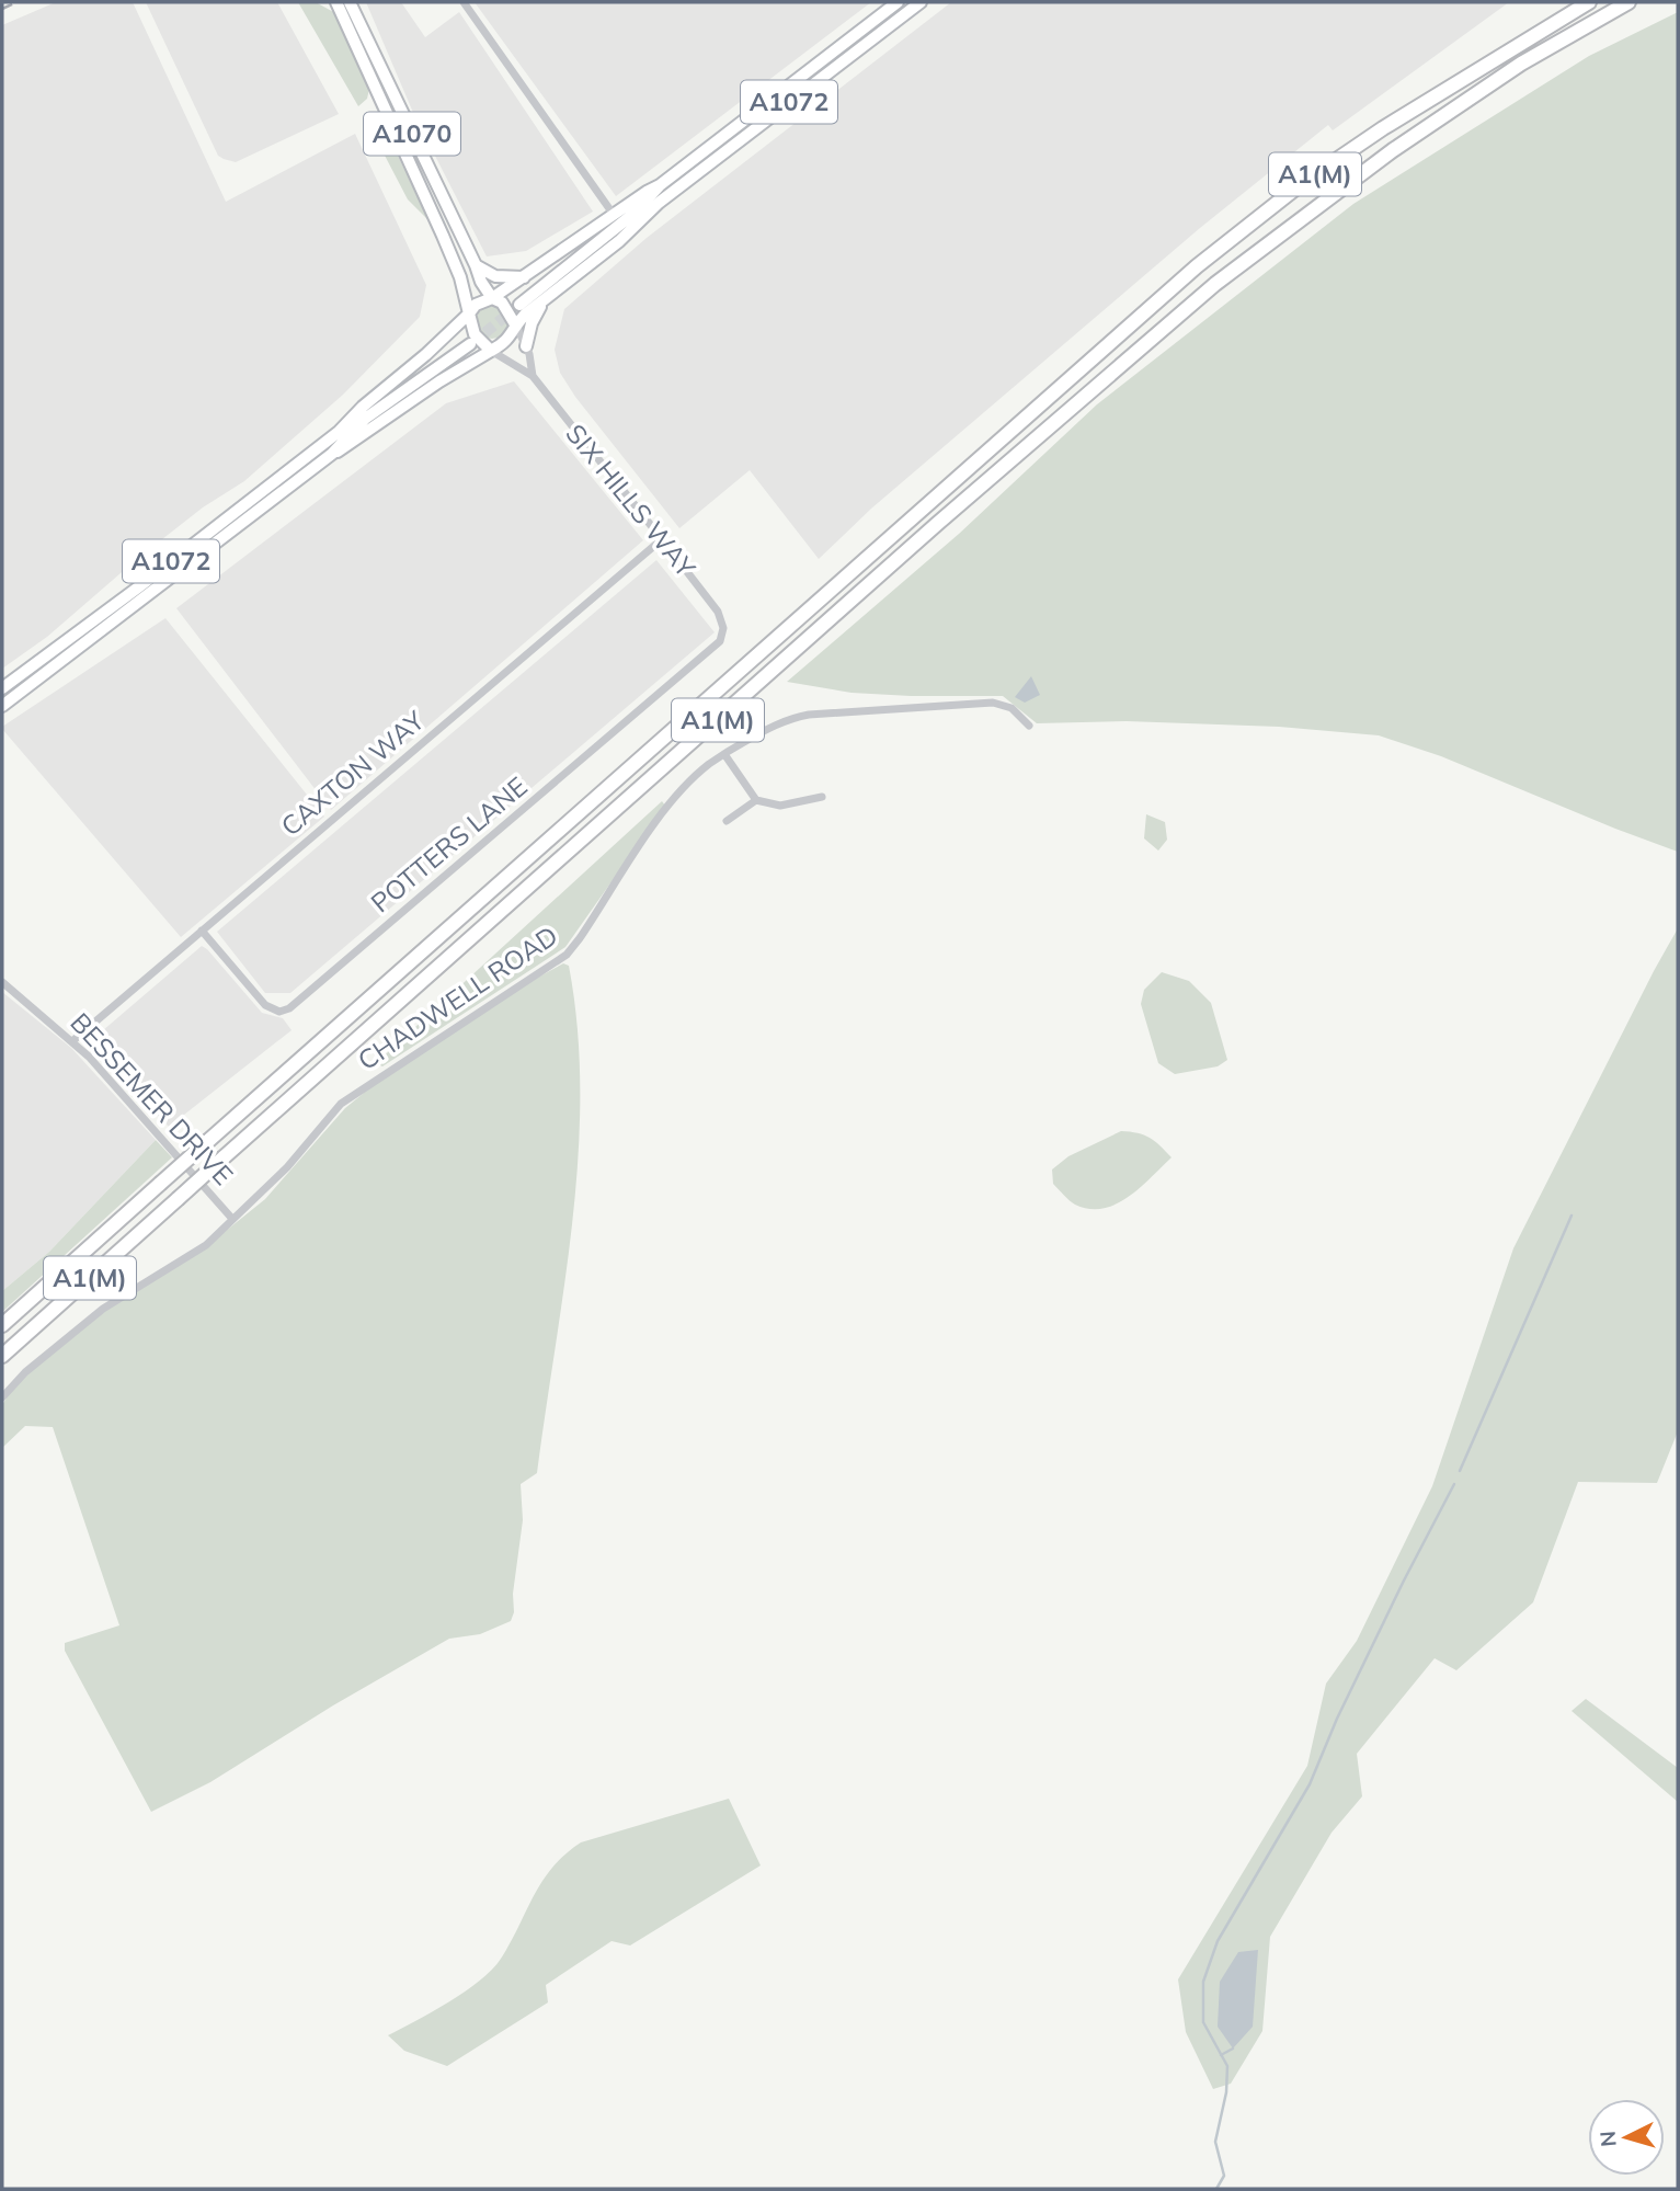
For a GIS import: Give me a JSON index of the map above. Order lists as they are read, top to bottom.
{
  "streets": {
    "highway": ["A1(M)"],
    "main road": ["A1072", "A1070"],
    "street": [
      "SIX HILLS WAY",
      "CAXTON WAY",
      "POTTERS LANE",
      "CHADWELL ROAD",
      "BESSEMER DRIVE"
    ]
  },
  "crossings": [
    ["A1072", "A1070"],
    ["A1072", "SIX HILLS WAY"],
    ["A1070", "SIX HILLS WAY"],
    ["SIX HILLS WAY", "CAXTON WAY"],
    ["SIX HILLS WAY", "POTTERS LANE"],
    ["CAXTON WAY", "POTTERS LANE"],
    ["CAXTON WAY", "BESSEMER DRIVE"],
    ["CHADWELL ROAD", "BESSEMER DRIVE"]
  ],
  "north": "left"
}
